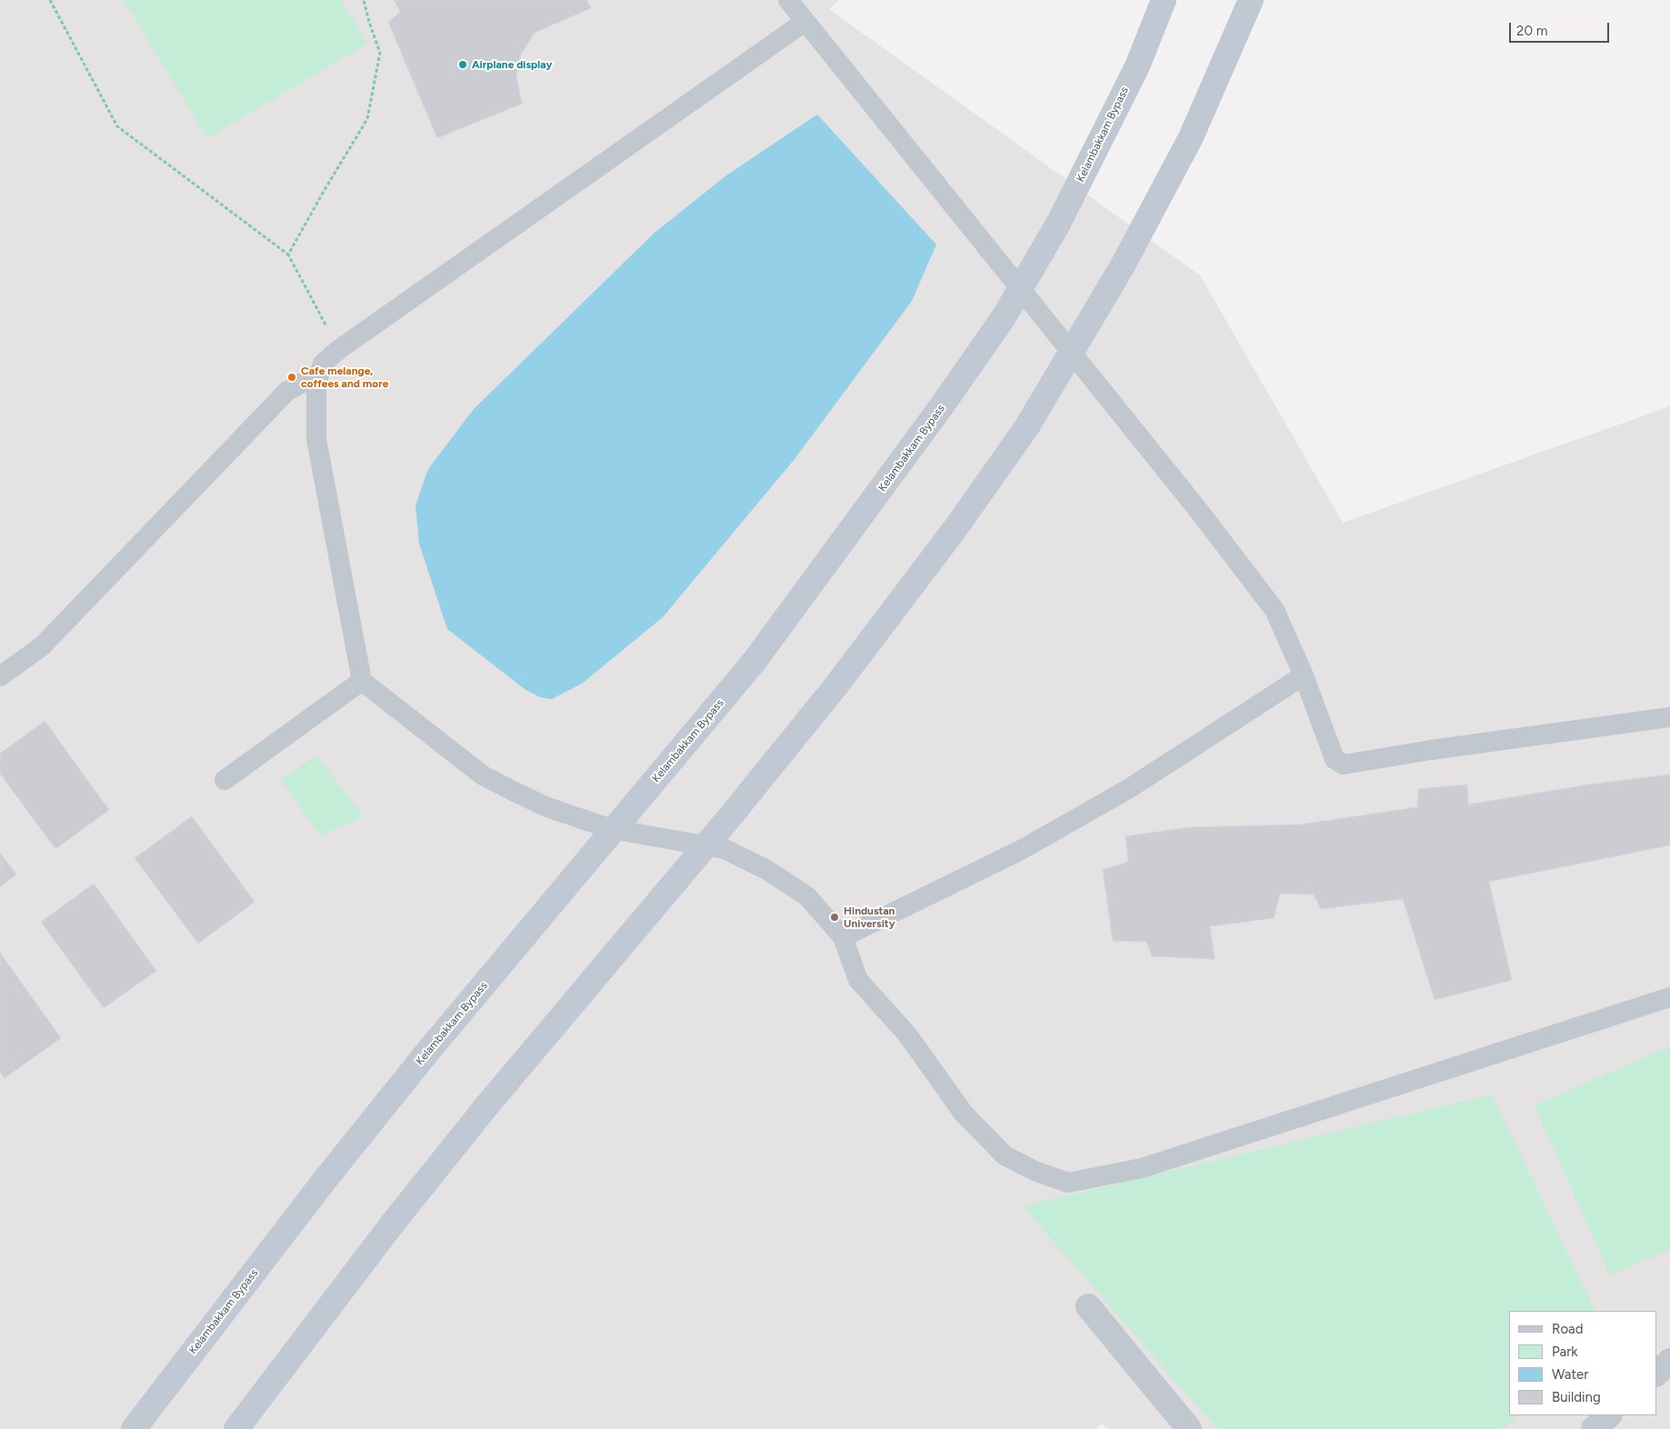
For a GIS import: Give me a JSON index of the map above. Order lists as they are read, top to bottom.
{
  "streets": {
    "main road": ["Kelambakkam Bypass"]
  },
  "places": ["Airplane display", "Cafe melange, coffees and more", "Hindustan University"],
  "legend": [
    "Road",
    "Park",
    "Water",
    "Building"
  ],
  "scale_bar": "20 m"
}
